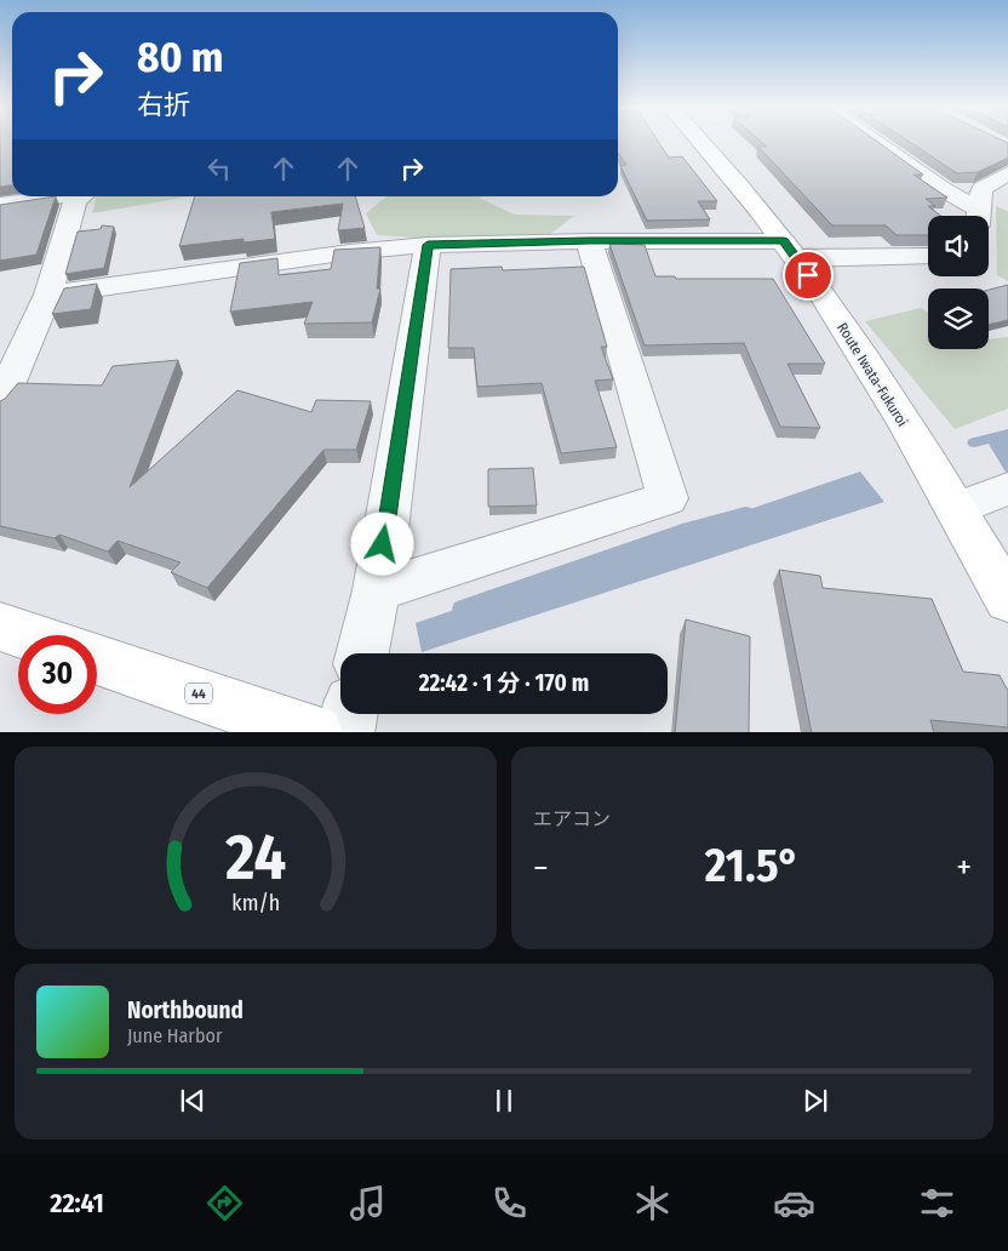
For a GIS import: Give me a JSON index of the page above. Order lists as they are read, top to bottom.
{
  "streets": {
    "main road": ["Route Iwata-Fukuroi", "44"]
  },
  "page": {
    "turn": ["80 m", "右折"],
    "limit": "30",
    "trip": "22:42 · 1 分 · 170 m",
    "tile": "エアコン",
    "heat": ["−", "21.5°", "+"],
    "song": ["Northbound", "June Harbor"],
    "tabs": "22:41",
    "gauge": ["24", "km/h"]
  }
}
